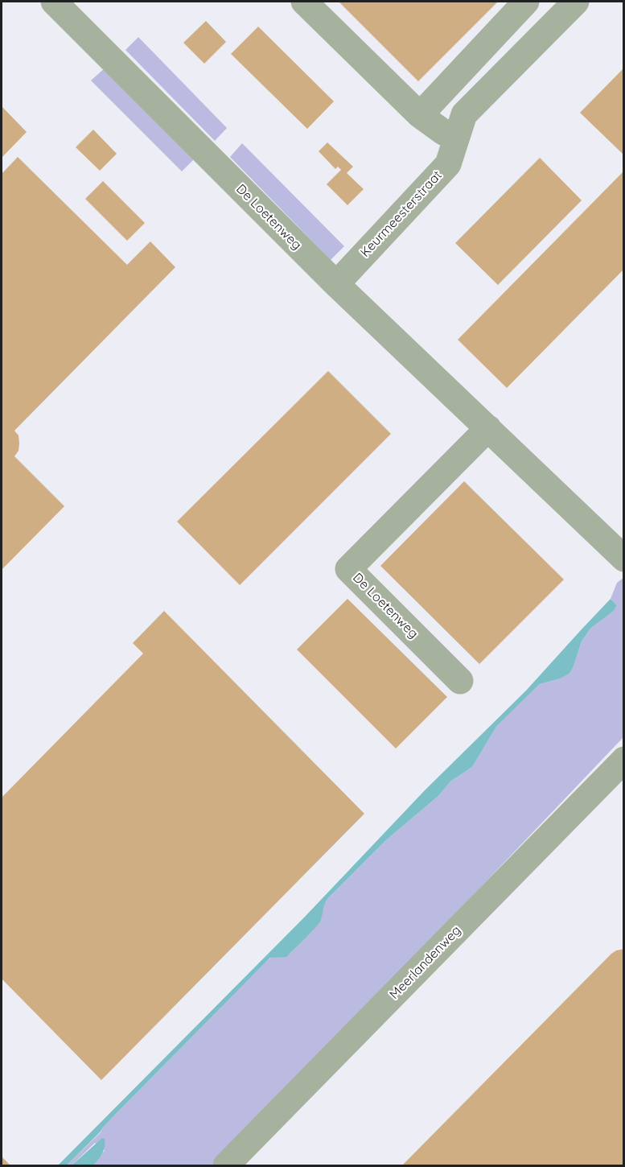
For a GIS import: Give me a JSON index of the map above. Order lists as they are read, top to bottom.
{
  "streets": {
    "street": ["Keurmeesterstraat", "De Loetenweg", "Meerlandenweg"]
  },
  "crossings": [
    ["Keurmeesterstraat", "De Loetenweg"]
  ]
}
